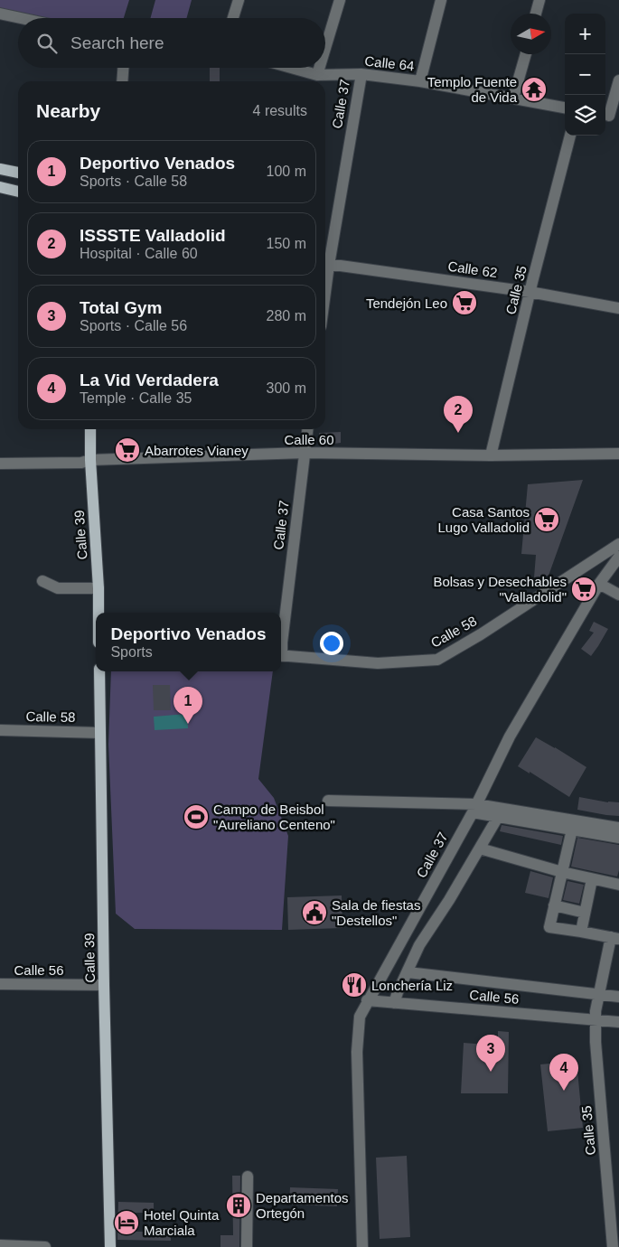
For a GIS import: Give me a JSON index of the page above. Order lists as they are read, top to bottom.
{
  "streets": {
    "main road": ["Calle 39"],
    "street": [
      "Calle 64",
      "Calle 37",
      "Calle 62",
      "Calle 35",
      "Calle 60",
      "Calle 58",
      "Calle 56"
    ]
  },
  "crossings": [
    ["Calle 64", "Calle 37"],
    ["Calle 37", "Calle 62"],
    ["Calle 37", "Calle 60"],
    ["Calle 37", "Calle 56"],
    ["Calle 62", "Calle 35"],
    ["Calle 35", "Calle 60"],
    ["Calle 35", "Calle 56"],
    ["Calle 60", "Calle 39"],
    ["Calle 39", "Calle 58"],
    ["Calle 39", "Calle 56"]
  ],
  "places": {
    "temple": ["Templo Fuente de Vida"],
    "supermarket": [
      "Tendejón Leo",
      "Abarrotes Vianey",
      "Casa Santos Lugo Valladolid",
      "Bolsas y Desechables \"Valladolid\""
    ],
    "sports": ["Campo de Beisbol \"Aureliano Centeno\""],
    "public building": ["Sala de fiestas \"Destellos\""],
    "restaurant": ["Lonchería Liz"],
    "building": ["Departamentos Ortegón"],
    "hotel": ["Hotel Quinta Marciala"]
  },
  "north": "right",
  "page": {
    "map_buttons": ["+", "−"],
    "search": "Search here",
    "heading": ["Nearby", "4 results"],
    "list": [
      {
        "mark": "1",
        "name": "Deportivo Venados",
        "note": "Sports · Calle 58",
        "value": "100 m"
      },
      {
        "mark": "2",
        "name": "ISSSTE Valladolid",
        "note": "Hospital · Calle 60",
        "value": "150 m"
      },
      {
        "mark": "3",
        "name": "Total Gym",
        "note": "Sports · Calle 56",
        "value": "280 m"
      },
      {
        "mark": "4",
        "name": "La Vid Verdadera",
        "note": "Temple · Calle 35",
        "value": "300 m"
      }
    ],
    "pins": [
      "2",
      "1",
      "3",
      "4"
    ],
    "popup": ["Deportivo Venados", "Sports"]
  }
}
